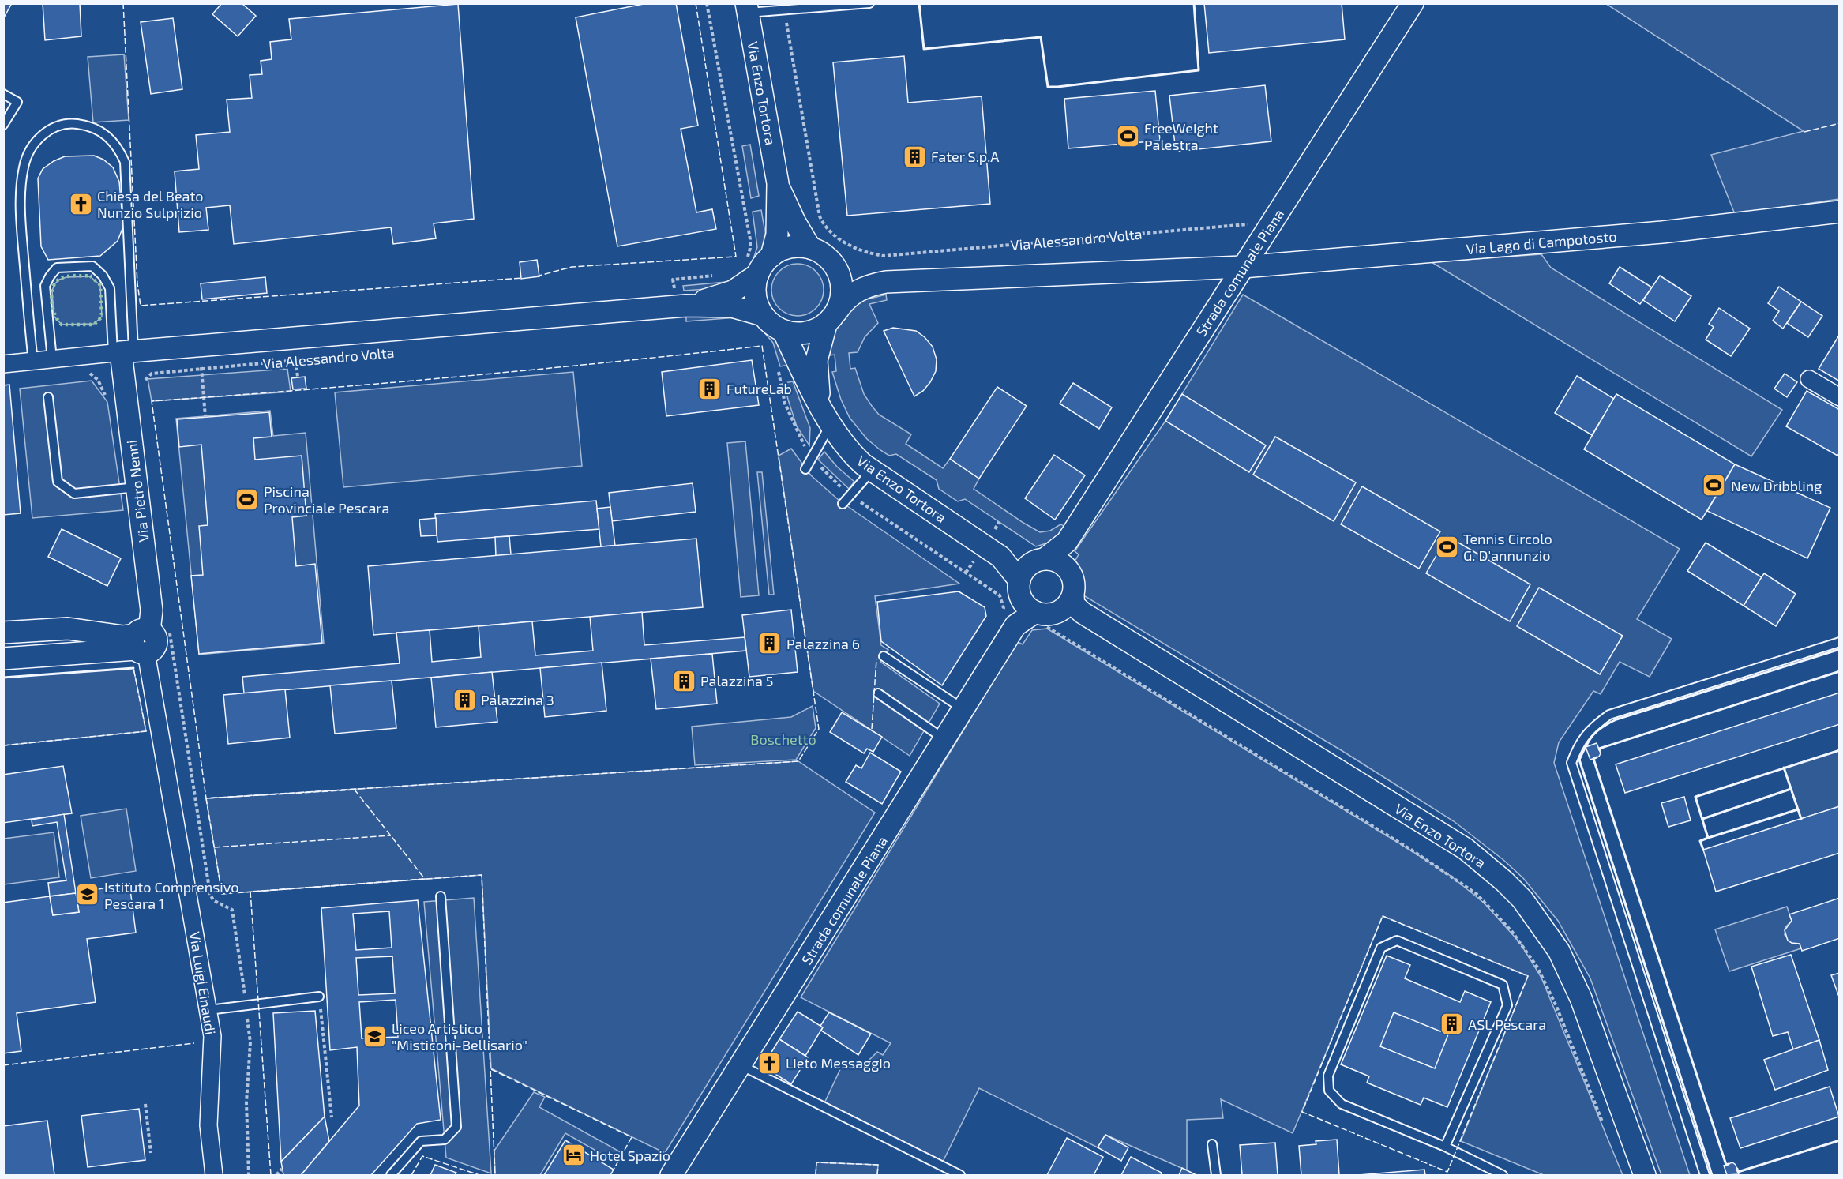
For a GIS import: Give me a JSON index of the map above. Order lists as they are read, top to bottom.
{
  "streets": {
    "street": [
      "Via Enzo Tortora",
      "Via Alessandro Volta",
      "Via Lago di Campotosto",
      "Strada comunale Piana",
      "Via Pietro Nenni",
      "Via Luigi Einaudi"
    ]
  },
  "crossings": [
    ["Via Enzo Tortora", "Via Alessandro Volta"],
    ["Via Enzo Tortora", "Strada comunale Piana"],
    ["Via Alessandro Volta", "Strada comunale Piana"],
    ["Via Alessandro Volta", "Via Pietro Nenni"],
    ["Via Lago di Campotosto", "Strada comunale Piana"],
    ["Via Pietro Nenni", "Via Luigi Einaudi"]
  ],
  "parks": ["Boschetto"],
  "places": {
    "sports": [
      "FreeWeight Palestra",
      "New Dribbling",
      "Piscina Provinciale Pescara",
      "Tennis Circolo G. D'annunzio"
    ],
    "building": [
      "Fater S.p.A",
      "FutureLab",
      "Palazzina 6",
      "Palazzina 5",
      "Palazzina 3",
      "ASL Pescara"
    ],
    "church": ["Chiesa del Beato Nunzio Sulprizio", "Lieto Messaggio"],
    "school or university": ["Istituto Comprensivo Pescara 1", "Liceo Artistico \"Misticoni-Bellisario\""],
    "hotel": ["Hotel Spazio"]
  }
}
